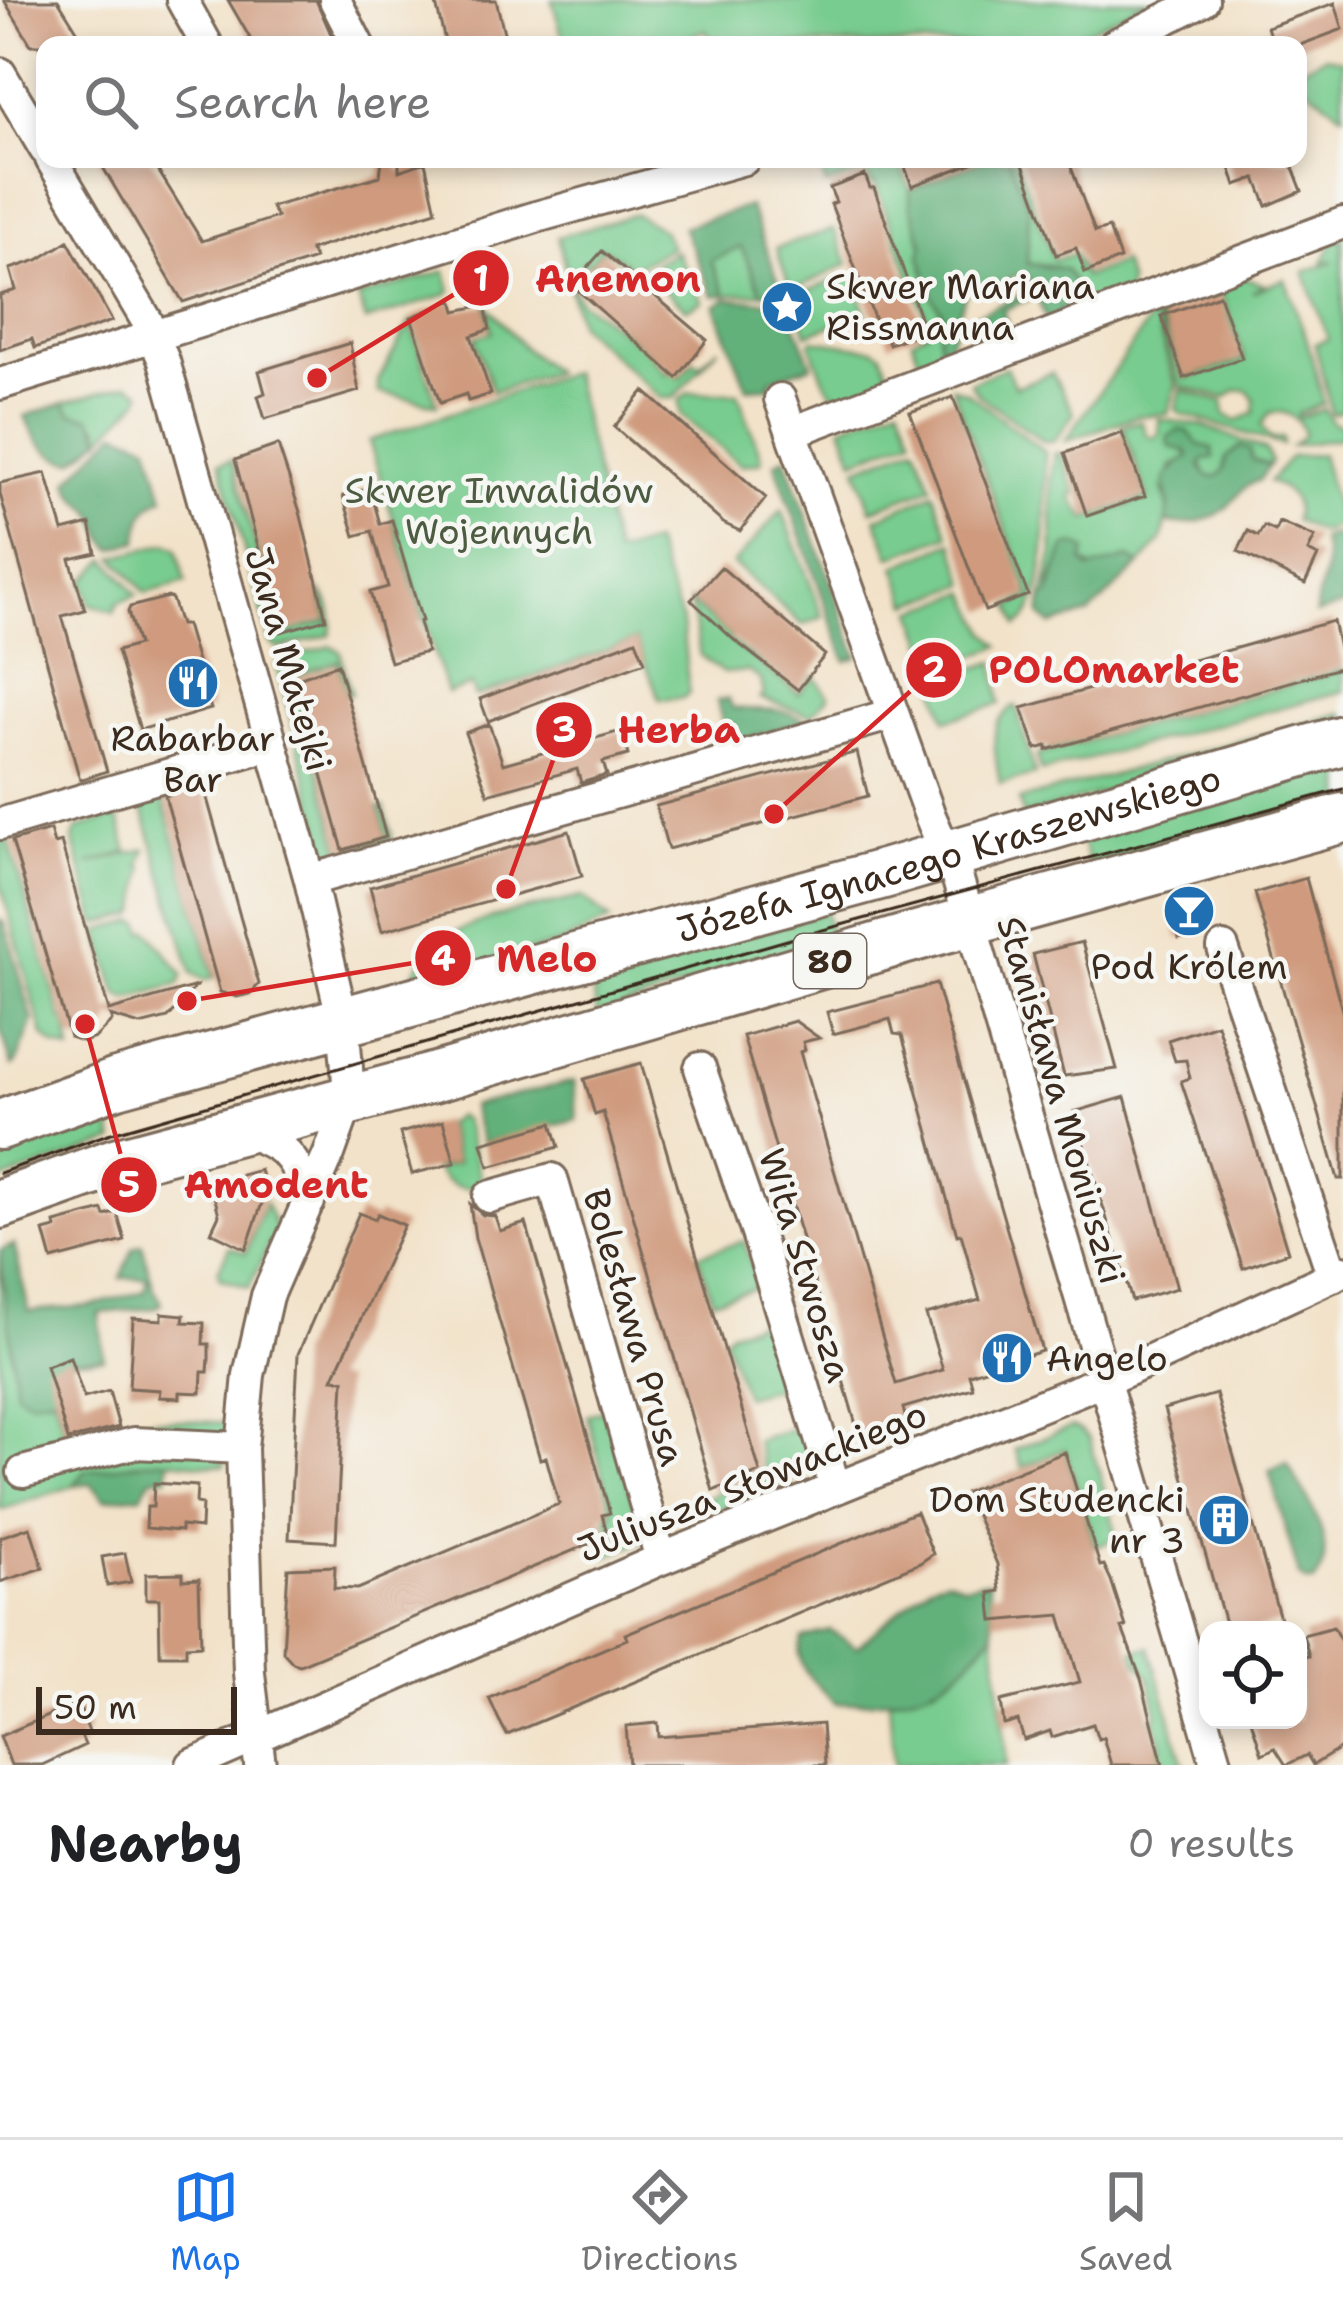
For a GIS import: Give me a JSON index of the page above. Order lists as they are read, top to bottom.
{
  "streets": {
    "main road": ["Józefa Ignacego Kraszewskiego", "80"],
    "street": [
      "Jana Matejki",
      "Stanisława Moniuszki",
      "Wita Stwosza",
      "Bolesława Prusa",
      "Juliusza Słowackiego"
    ]
  },
  "crossings": [
    ["Jana Matejki", "Józefa Ignacego Kraszewskiego"],
    ["Jana Matejki", "Juliusza Słowackiego"],
    ["Józefa Ignacego Kraszewskiego", "Stanisława Moniuszki"],
    ["Stanisława Moniuszki", "Juliusza Słowackiego"],
    ["Wita Stwosza", "Juliusza Słowackiego"],
    ["Bolesława Prusa", "Juliusza Słowackiego"]
  ],
  "parks": ["Skwer Inwalidów Wojennych"],
  "places": {
    "place": ["Skwer Mariana Rissmanna"],
    "other": [
      "Anemon",
      "POLOmarket",
      "Herba",
      "Melo",
      "Amodent"
    ],
    "restaurant": ["Rabarbar Bar", "Angelo"],
    "bar": ["Pod Królem"],
    "building": ["Dom Studencki nr 3"]
  },
  "scale_bar": "50 m",
  "page": {
    "search": "Search here",
    "scale": "50 m",
    "heading": ["Nearby", "0 results"],
    "nav": ["Map", "Directions", "Saved"]
  }
}
